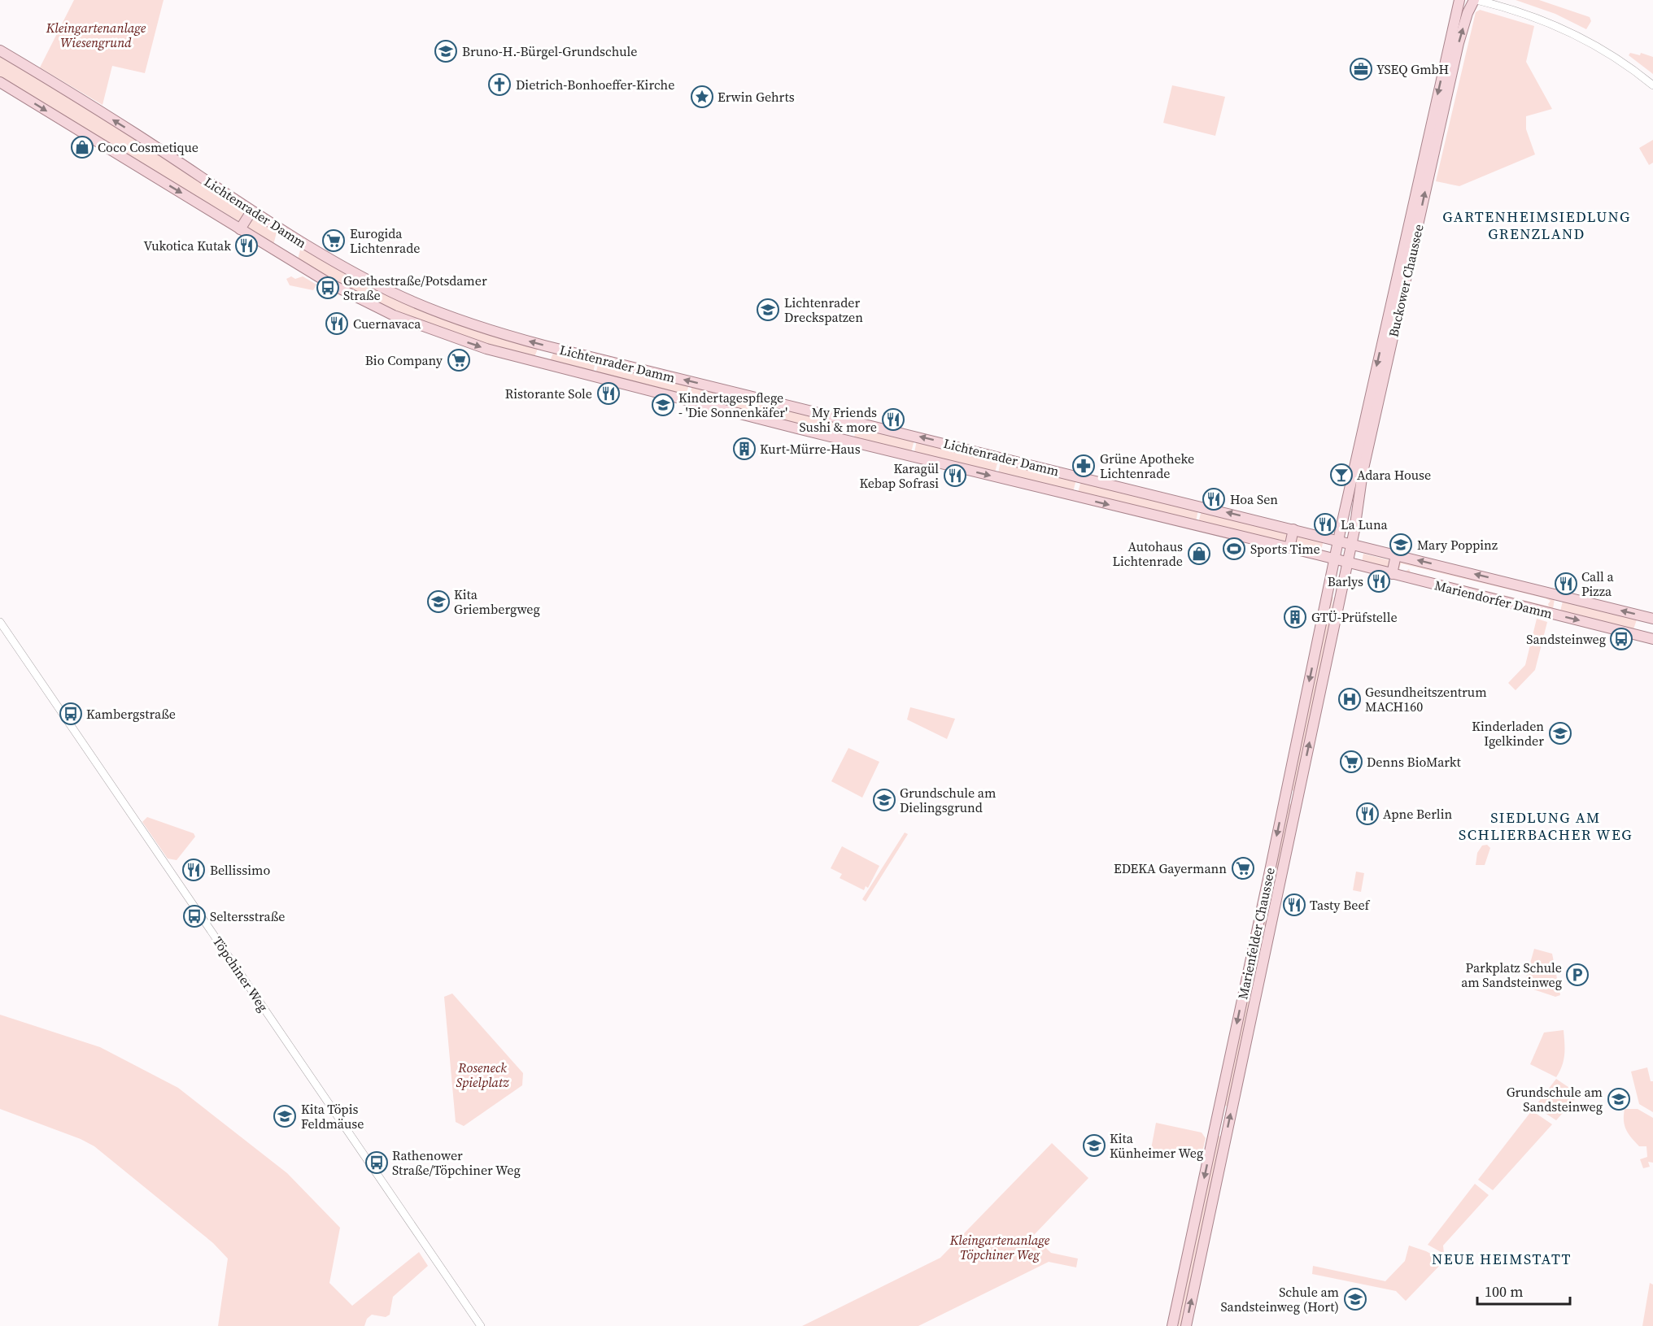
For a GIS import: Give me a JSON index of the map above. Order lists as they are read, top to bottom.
{
  "streets": {
    "main road": [
      "Lichtenrader Damm",
      "Buckower Chaussee",
      "Mariendorfer Damm",
      "Marienfelder Chaussee"
    ],
    "street": ["Töpchiner Weg"]
  },
  "crossings": [
    ["Lichtenrader Damm", "Buckower Chaussee"],
    ["Lichtenrader Damm", "Mariendorfer Damm"],
    ["Lichtenrader Damm", "Marienfelder Chaussee"],
    ["Buckower Chaussee", "Mariendorfer Damm"],
    ["Buckower Chaussee", "Marienfelder Chaussee"],
    ["Mariendorfer Damm", "Marienfelder Chaussee"]
  ],
  "districts": ["GARTENHEIMSIEDLUNG GRENZLAND", "SIEDLUNG AM SCHLIERBACHER WEG", "NEUE HEIMSTATT"],
  "parks": ["Kleingartenanlage Wiesengrund", "Roseneck Spielplatz", "Kleingartenanlage Töpchiner Weg"],
  "places": {
    "school or university": [
      "Bruno-H.-Bürgel-Grundschule",
      "Lichtenrader Dreckspatzen",
      "Kindertagespflege - 'Die Sonnenkäfer'",
      "Mary Poppinz",
      "Kita Griembergweg",
      "Kinderladen Igelkinder",
      "Grundschule am Dielingsgrund",
      "Grundschule am Sandsteinweg",
      "Kita Töpis Feldmäuse",
      "Kita Künheimer Weg",
      "Schule am Sandsteinweg (Hort)"
    ],
    "office": ["YSEQ GmbH"],
    "church": ["Dietrich-Bonhoeffer-Kirche"],
    "place": ["Erwin Gehrts"],
    "shop": ["Coco Cosmetique", "Autohaus Lichtenrade"],
    "supermarket": [
      "Eurogida Lichtenrade",
      "Bio Company",
      "Denns BioMarkt",
      "EDEKA Gayermann"
    ],
    "restaurant": [
      "Vukotica Kutak",
      "Cuernavaca",
      "Ristorante Sole",
      "My Friends Sushi & more",
      "Karagül Kebap Sofrasi",
      "Hoa Sen",
      "La Luna",
      "Barlys",
      "Call a Pizza",
      "Apne Berlin",
      "Bellissimo",
      "Tasty Beef"
    ],
    "bus stop": [
      "Goethestraße/Potsdamer Straße",
      "Sandsteinweg",
      "Kambergstraße",
      "Seltersstraße",
      "Rathenower Straße/Töpchiner Weg"
    ],
    "building": ["Kurt-Mürre-Haus", "GTÜ-Prüfstelle"],
    "pharmacy": ["Grüne Apotheke Lichtenrade"],
    "bar": ["Adara House"],
    "sports": ["Sports Time"],
    "hospital": ["Gesundheitszentrum MACH160"],
    "parking": ["Parkplatz Schule am Sandsteinweg"]
  },
  "scale_bar": "100 m"
}
